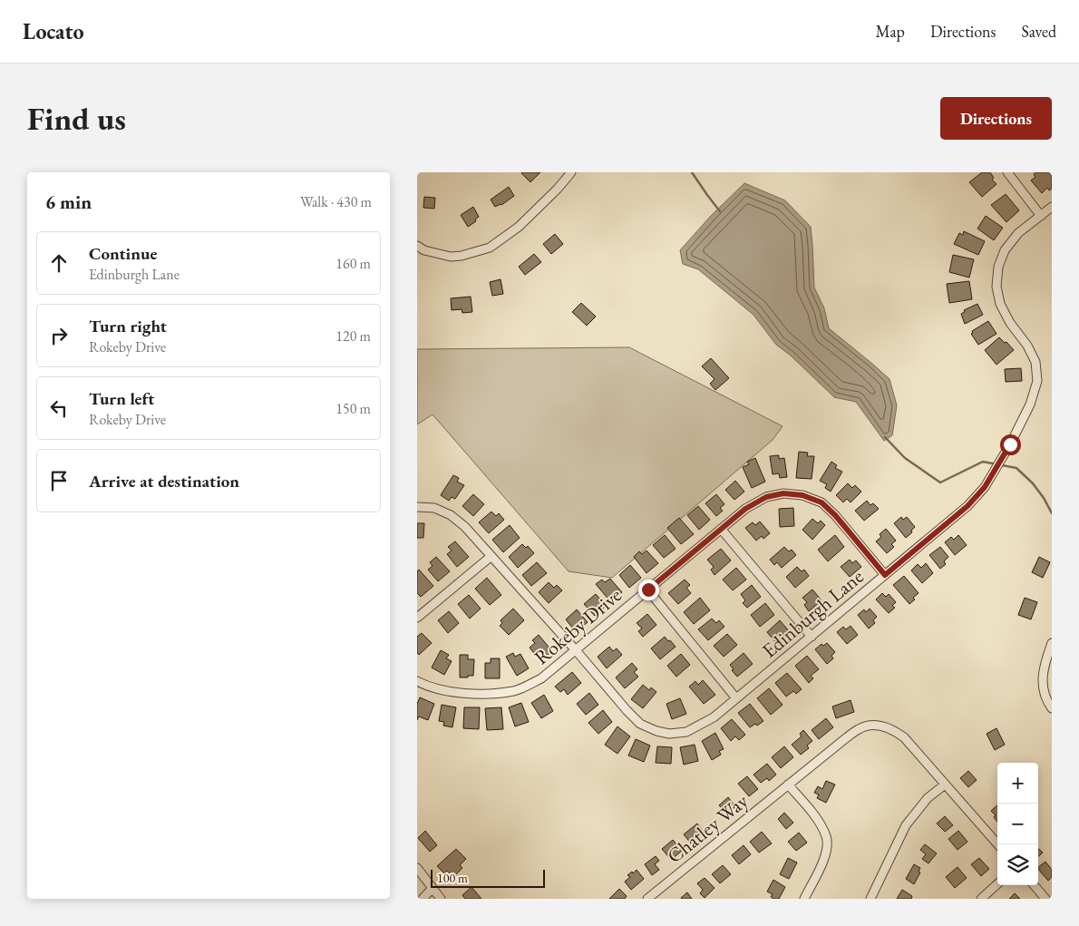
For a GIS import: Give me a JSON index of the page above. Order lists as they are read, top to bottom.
{
  "streets": {
    "street": ["Edinburgh Lane", "Rokeby Drive", "Chatley Way"]
  },
  "crossings": [
    ["Edinburgh Lane", "Rokeby Drive"]
  ],
  "scale_bar": "100 m",
  "page": {
    "header": "Locato",
    "nav": ["Map", "Directions", "Saved"],
    "buttons": "Directions",
    "title": "Find us",
    "heading": ["6 min", "Walk · 430 m"],
    "list": [
      ["Continue", "Edinburgh Lane", "160 m"],
      ["Turn right", "Rokeby Drive", "120 m"],
      ["Turn left", "Rokeby Drive", "150 m"],
      "Arrive at destination"
    ],
    "map_buttons": ["+", "−"],
    "scale": "100 m"
  }
}
